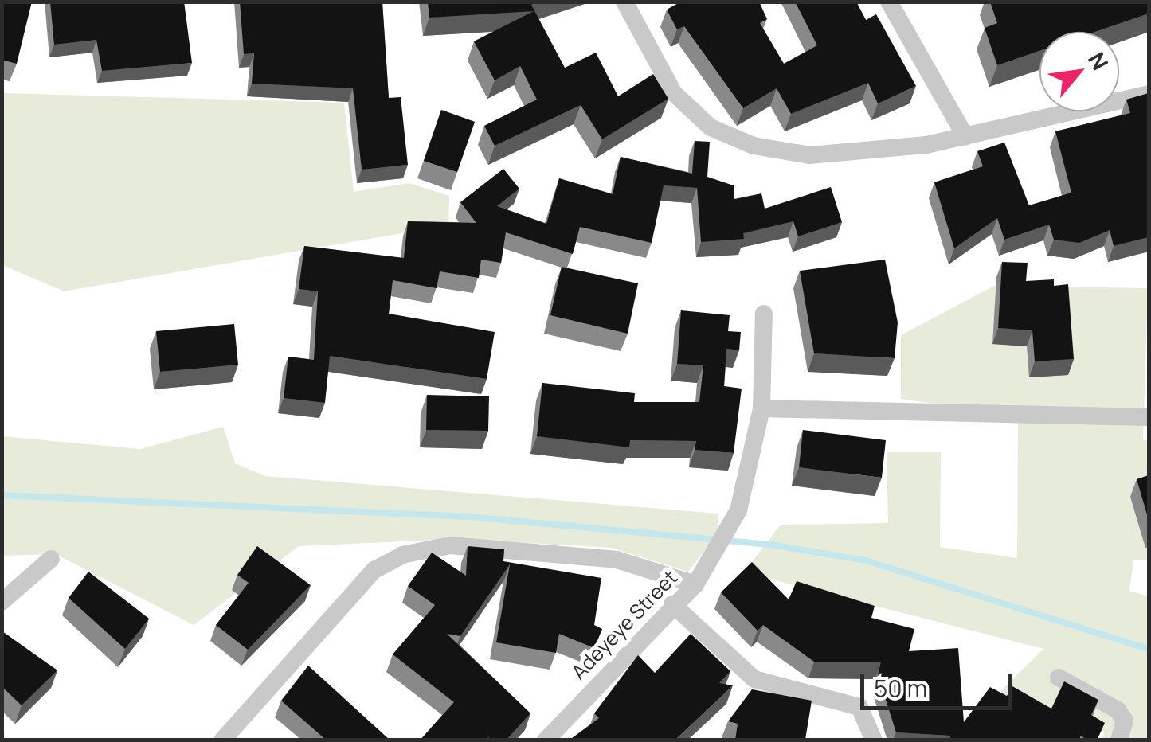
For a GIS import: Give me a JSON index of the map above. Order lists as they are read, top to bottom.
{
  "streets": {
    "street": ["Adeyeye Street"]
  },
  "scale_bar": "50 m",
  "north": "top right"
}
